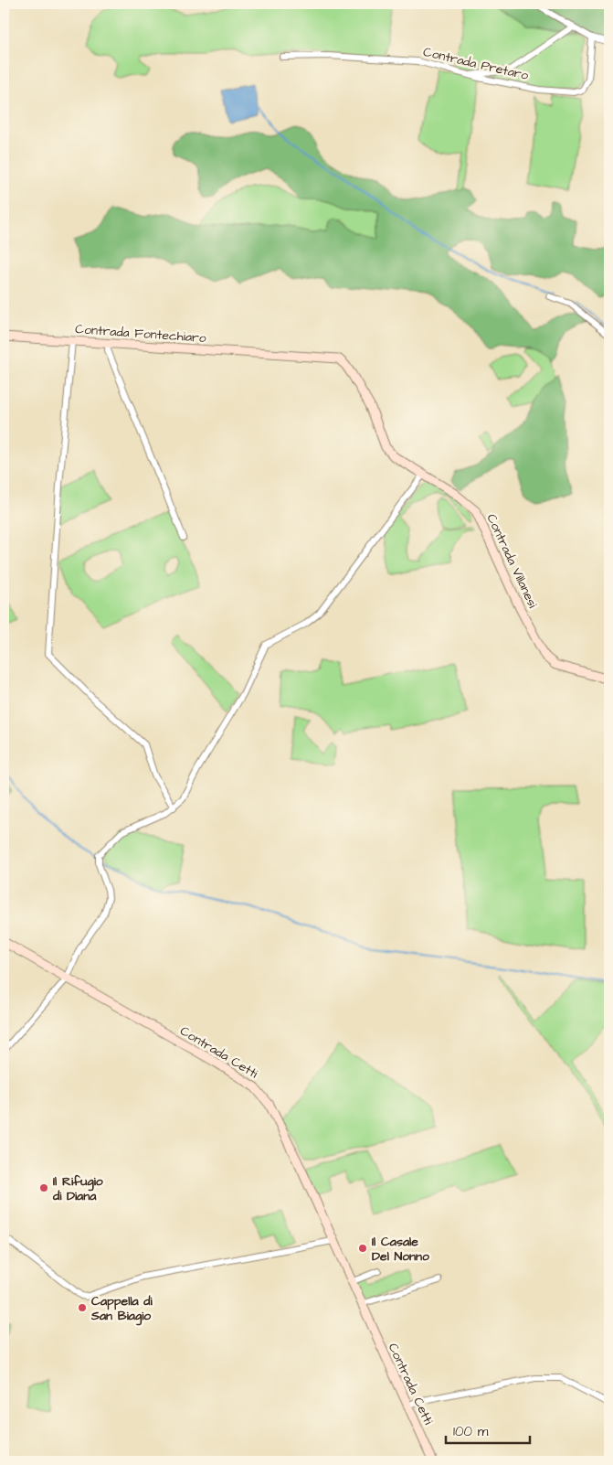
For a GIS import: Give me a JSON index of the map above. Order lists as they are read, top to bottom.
{
  "streets": {
    "street": [
      "Contrada Pretaro",
      "Contrada Fontechiaro",
      "Contrada Villanesi",
      "Contrada Cetti"
    ]
  },
  "crossings": [
    ["Contrada Fontechiaro", "Contrada Villanesi"]
  ],
  "places": ["Il Rifugio di Diana", "Il Casale Del Nonno", "Cappella di San Biagio"],
  "scale_bar": "100 m"
}
